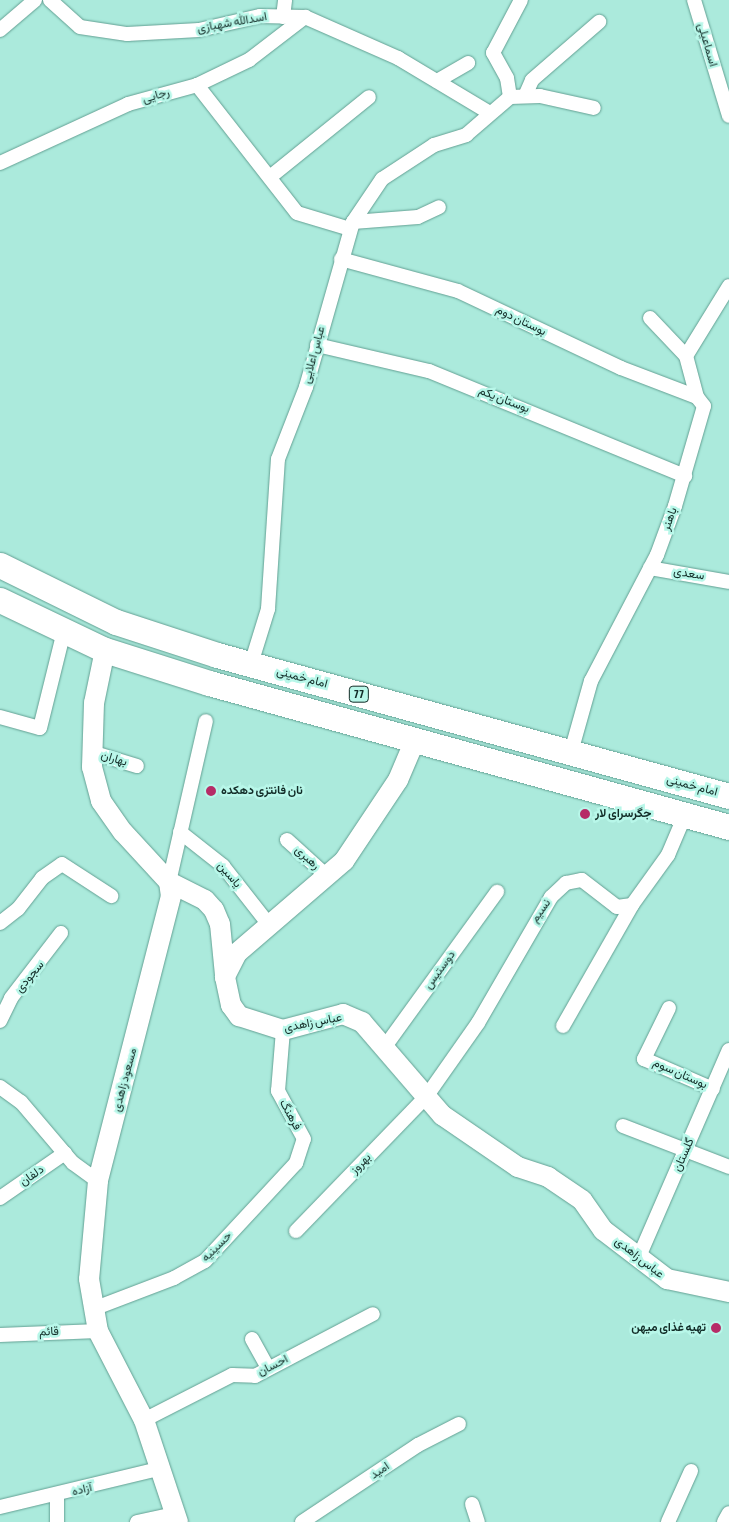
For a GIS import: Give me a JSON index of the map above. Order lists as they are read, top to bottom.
{
  "streets": {
    "highway": ["امام خمینی", "77"],
    "street": [
      "اسدالله شهبازی",
      "اسماعیلی",
      "رجایی",
      "بوستان دوم",
      "عباس اعلایی",
      "بوستان یکم",
      "باهنر",
      "سعدی",
      "بهاران",
      "رهبری",
      "یاسین",
      "نسیم",
      "دوستیس",
      "سجودی",
      "عباس زاهدی",
      "بوستان سوم",
      "مسعود زاهدی",
      "فرهنگ",
      "گلستان",
      "بهروز",
      "دلفان",
      "حسینیه",
      "قائم",
      "احسان",
      "امید",
      "آزاده"
    ]
  },
  "crossings": [
    ["اسدالله شهبازی", "رجایی"],
    ["اسدالله شهبازی", "عباس اعلایی"],
    ["بوستان دوم", "عباس اعلایی"],
    ["بوستان دوم", "باهنر"],
    ["عباس اعلایی", "بوستان یکم"],
    ["عباس اعلایی", "امام خمینی"],
    ["بوستان یکم", "باهنر"],
    ["باهنر", "سعدی"],
    ["باهنر", "امام خمینی"],
    ["نسیم", "عباس زاهدی"],
    ["نسیم", "بهروز"],
    ["دوستیس", "عباس زاهدی"],
    ["عباس زاهدی", "مسعود زاهدی"],
    ["عباس زاهدی", "فرهنگ"],
    ["عباس زاهدی", "گلستان"],
    ["عباس زاهدی", "بهروز"],
    ["بوستان سوم", "گلستان"],
    ["مسعود زاهدی", "حسینیه"],
    ["مسعود زاهدی", "قائم"],
    ["مسعود زاهدی", "احسان"],
    ["مسعود زاهدی", "آزاده"],
    ["فرهنگ", "حسینیه"]
  ],
  "places": ["نان فانتزی دهکده", "جگرسرای لار", "تهیه غذای میهن"]
}
